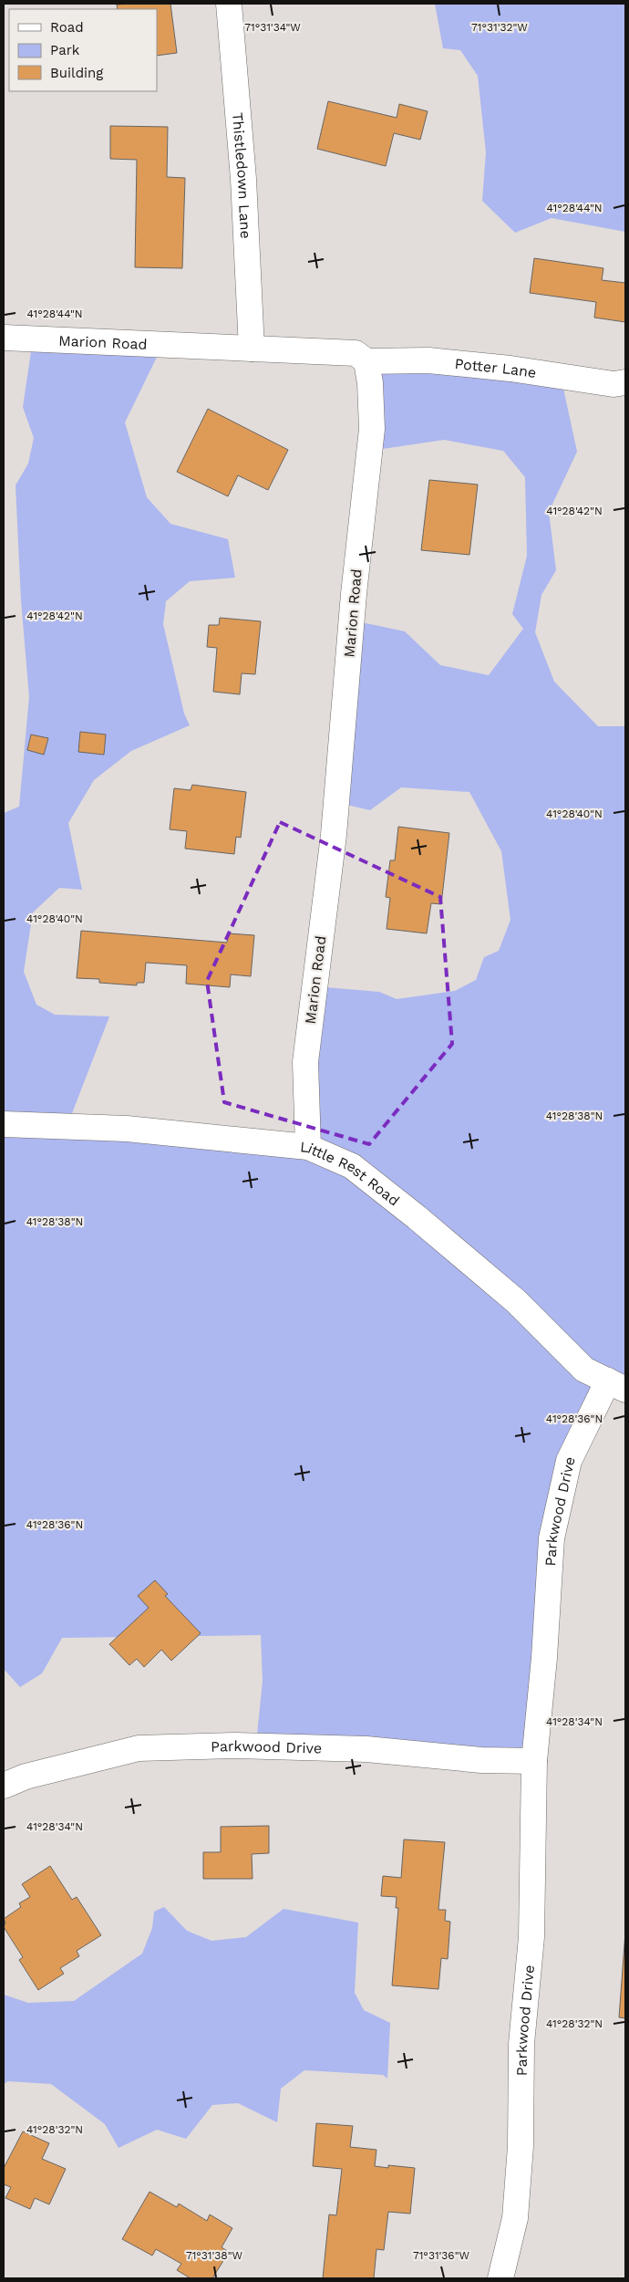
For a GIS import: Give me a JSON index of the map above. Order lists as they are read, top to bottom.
{
  "streets": {
    "street": [
      "Thistledown Lane",
      "Marion Road",
      "Potter Lane",
      "Little Rest Road",
      "Parkwood Drive"
    ]
  },
  "crossings": [
    ["Thistledown Lane", "Marion Road"],
    ["Marion Road", "Potter Lane"],
    ["Marion Road", "Little Rest Road"],
    ["Little Rest Road", "Parkwood Drive"]
  ],
  "legend": ["Road", "Park", "Building"],
  "coordinates": [
    "71°31'32\"W",
    "71°31'34\"W",
    "41°28'44\"N",
    "41°28'42\"N",
    "41°28'40\"N",
    "41°28'38\"N",
    "41°28'36\"N",
    "41°28'34\"N",
    "41°28'32\"N",
    "71°31'38\"W",
    "71°31'36\"W"
  ]
}
